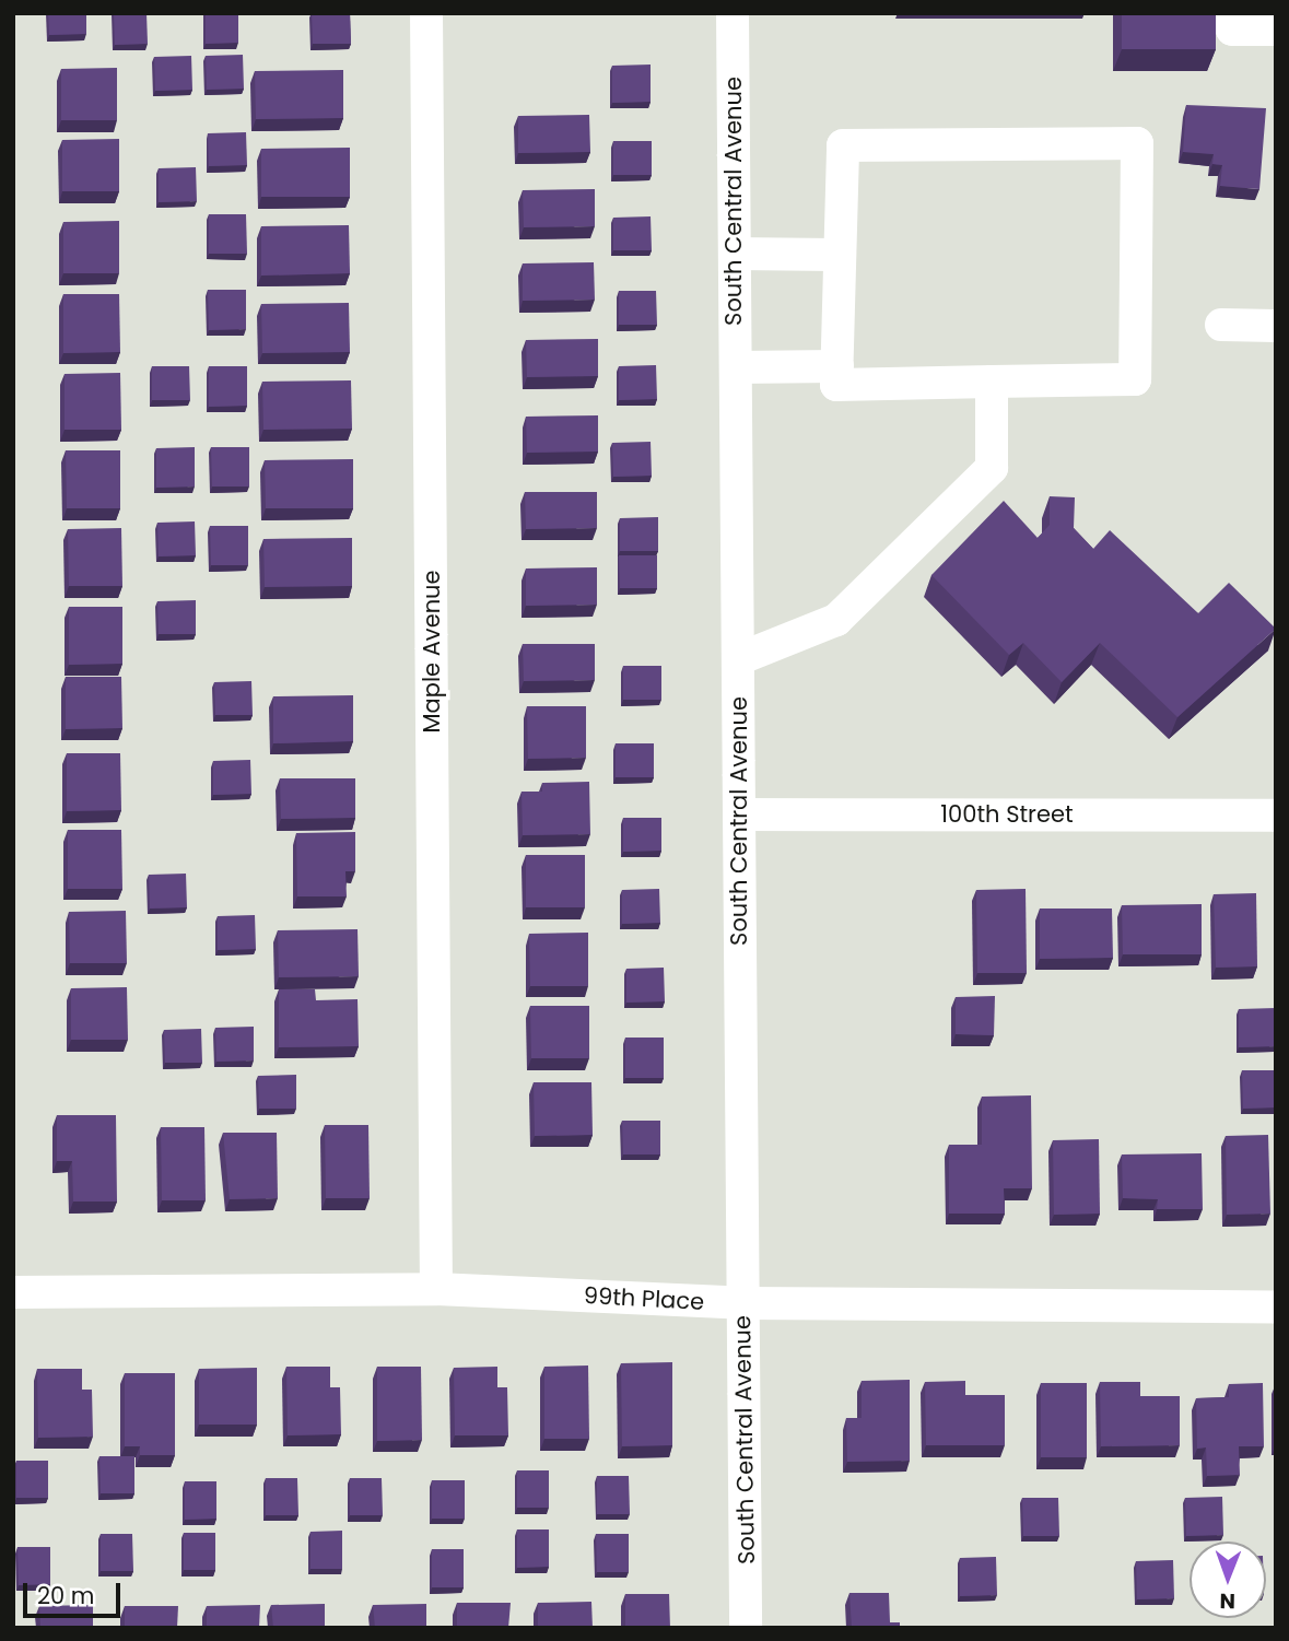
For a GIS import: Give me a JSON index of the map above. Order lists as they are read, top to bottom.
{
  "streets": {
    "street": [
      "South Central Avenue",
      "Maple Avenue",
      "100th Street",
      "99th Place"
    ]
  },
  "crossings": [
    ["South Central Avenue", "100th Street"],
    ["South Central Avenue", "99th Place"],
    ["Maple Avenue", "99th Place"]
  ],
  "scale_bar": "20 m",
  "north": "bottom"
}
